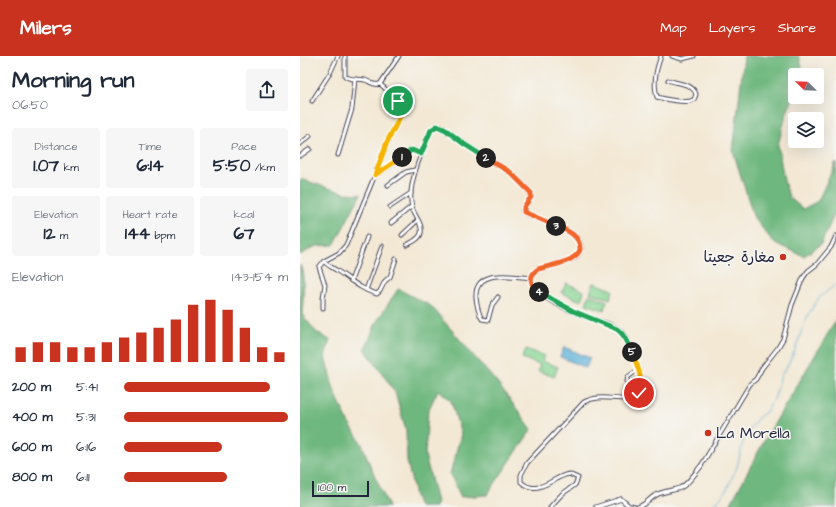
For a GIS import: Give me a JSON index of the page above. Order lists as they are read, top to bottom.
{
  "places": ["مغارة جعيتا", "La Morella"],
  "scale_bar": "100 m",
  "north": "top left",
  "page": {
    "header": "Milers",
    "nav": ["Map", "Layers", "Share"],
    "heading": ["Morning run", "06:50"],
    "stats": [
      ["Distance", "1.07 km"],
      ["Time", "6:14"],
      ["Pace", "5:50 /km"],
      ["Elevation", "12 m"],
      ["Heart rate", "144 bpm"],
      ["kcal", "67"]
    ],
    "pins": [
      "1",
      "2",
      "3",
      "4",
      "5"
    ],
    "chart": ["Elevation", "143–154 m"],
    "list": [
      {
        "name": "200 m",
        "note": "5:41"
      },
      {
        "name": "400 m",
        "note": "5:31"
      },
      {
        "name": "600 m",
        "note": "6:16"
      },
      {
        "name": "800 m",
        "note": "6:11"
      }
    ],
    "scale": "100 m"
  }
}
